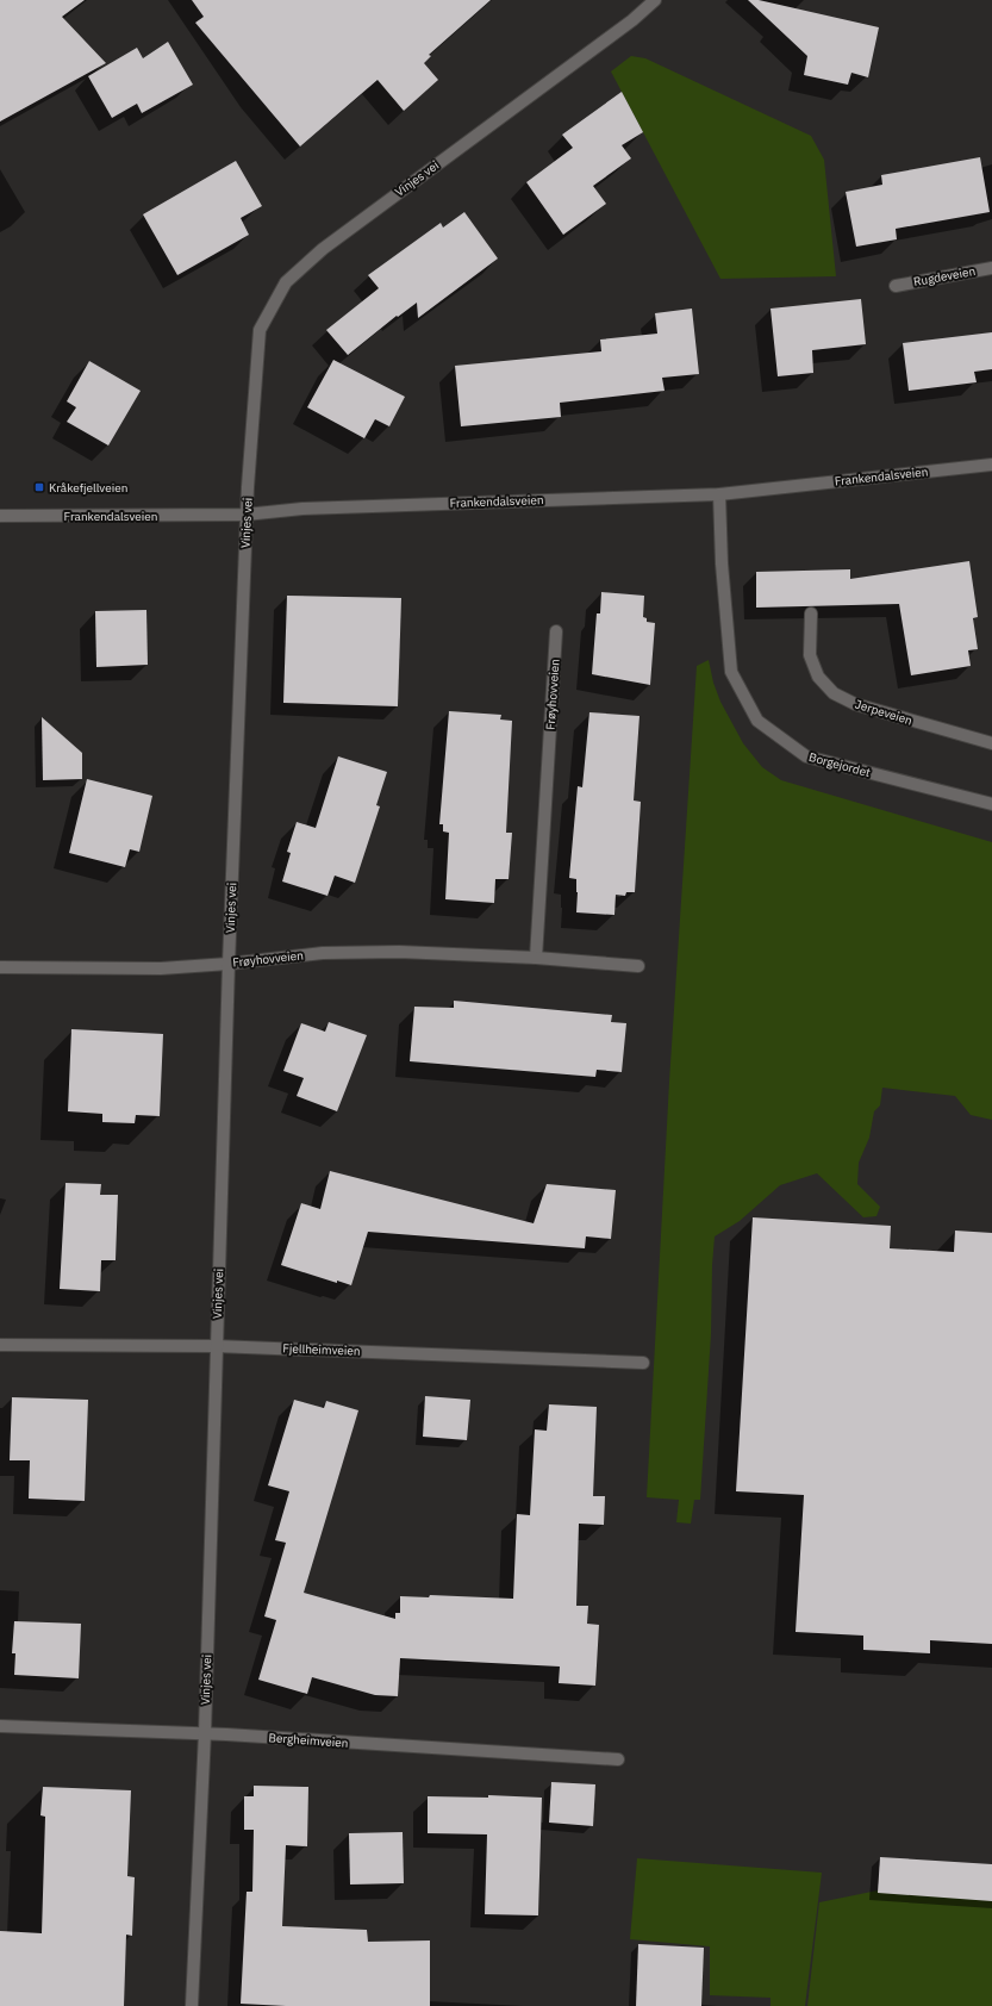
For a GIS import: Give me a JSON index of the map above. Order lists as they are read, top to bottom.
{
  "streets": {
    "street": [
      "Vinjes vei",
      "Rugdeveien",
      "Frankendalsveien",
      "Frøyhovveien",
      "Jerpeveien",
      "Borgejordet",
      "Fjellheimveien",
      "Bergheimveien"
    ]
  },
  "crossings": [
    ["Vinjes vei", "Frankendalsveien"],
    ["Vinjes vei", "Frøyhovveien"],
    ["Vinjes vei", "Fjellheimveien"],
    ["Vinjes vei", "Bergheimveien"],
    ["Frankendalsveien", "Borgejordet"]
  ],
  "places": {
    "transit": ["Kråkefjellveien"]
  }
}
